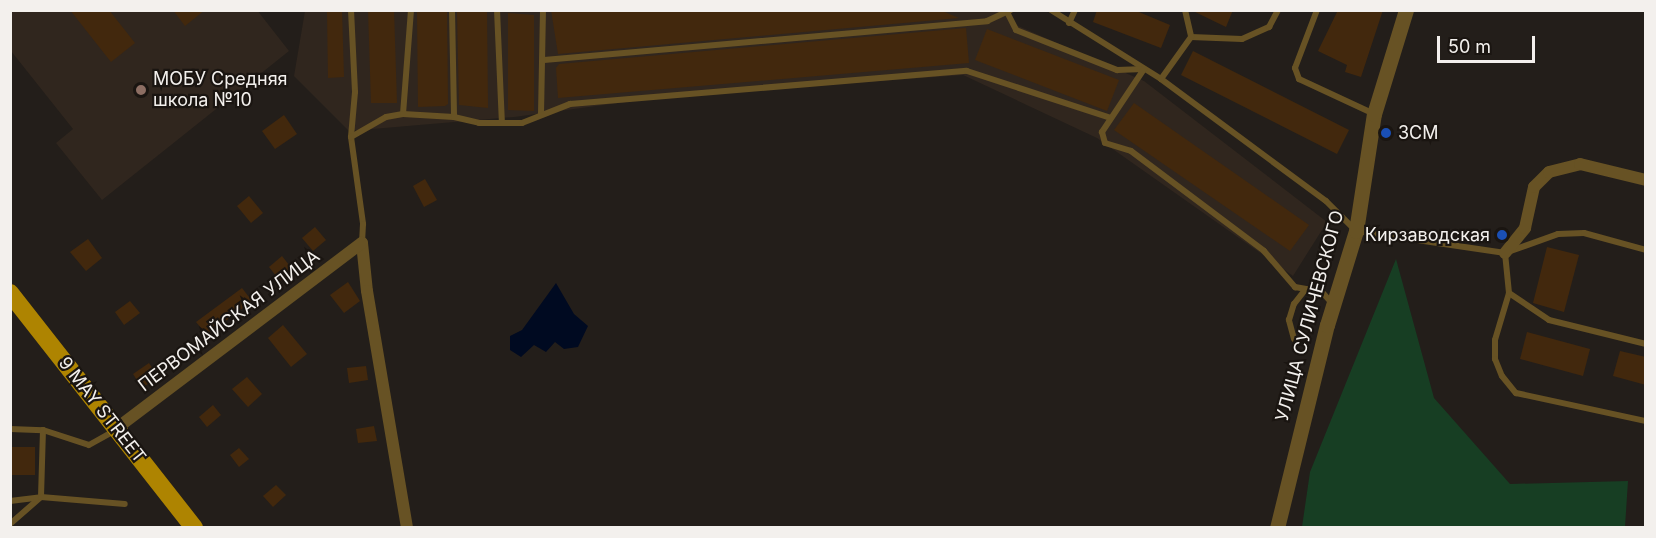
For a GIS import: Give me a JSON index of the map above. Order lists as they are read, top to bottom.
{
  "streets": {
    "main road": ["9 MAY STREET"],
    "street": ["УЛИЦА СУЛИЧЕВСКОГО", "ПЕРВОМАЙСКАЯ УЛИЦА"]
  },
  "crossings": [
    ["ПЕРВОМАЙСКАЯ УЛИЦА", "9 MAY STREET"]
  ],
  "places": ["МОБУ Средняя школа №10", "ЗСМ", "Кирзаводская"],
  "scale_bar": "50 m"
}
